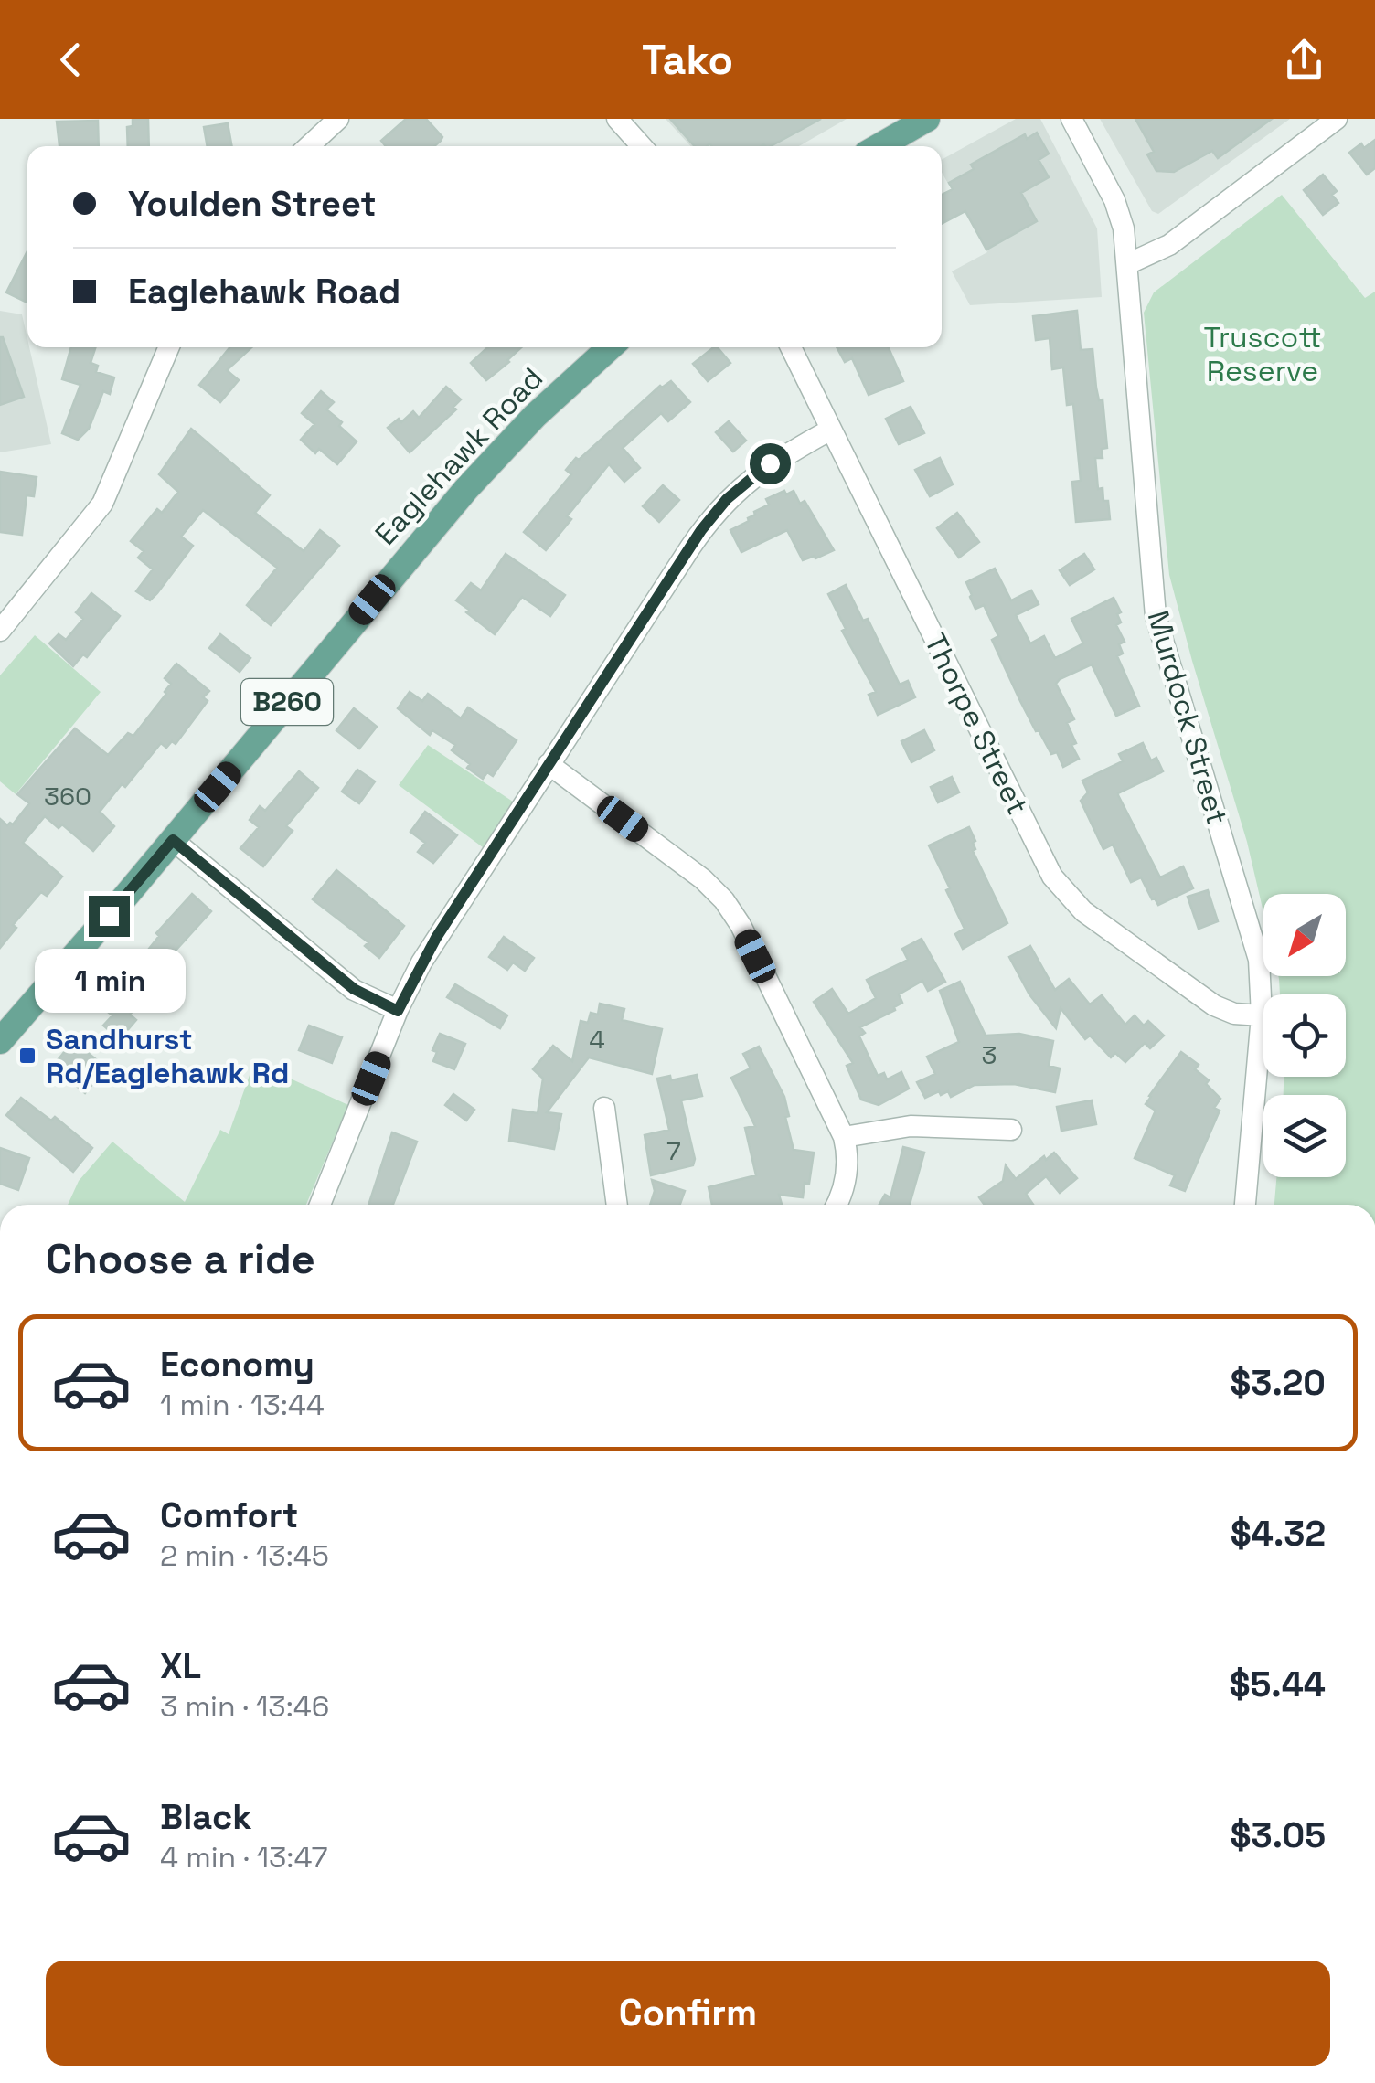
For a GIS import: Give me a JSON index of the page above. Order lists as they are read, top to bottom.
{
  "streets": {
    "main road": ["Eaglehawk Road", "B260"],
    "street": ["Murdock Street", "Thorpe Street"]
  },
  "crossings": [
    ["Murdock Street", "Thorpe Street"]
  ],
  "parks": ["Truscott Reserve"],
  "places": {
    "transit": ["Sandhurst Rd/Eaglehawk Rd"]
  },
  "house_numbers": [
    "360",
    "4",
    "3",
    "7"
  ],
  "north": "bottom left",
  "page": {
    "header": "Tako",
    "banner": ["Youlden Street", "Eaglehawk Road"],
    "bubble": "1 min",
    "heading": "Choose a ride",
    "list": [
      {
        "name": "Economy",
        "note": "1 min · 13:44",
        "value": "$3.20"
      },
      {
        "name": "Comfort",
        "note": "2 min · 13:45",
        "value": "$4.32"
      },
      {
        "name": "XL",
        "note": "3 min · 13:46",
        "value": "$5.44"
      },
      {
        "name": "Black",
        "note": "4 min · 13:47",
        "value": "$3.05"
      }
    ],
    "buttons": "Confirm"
  }
}
